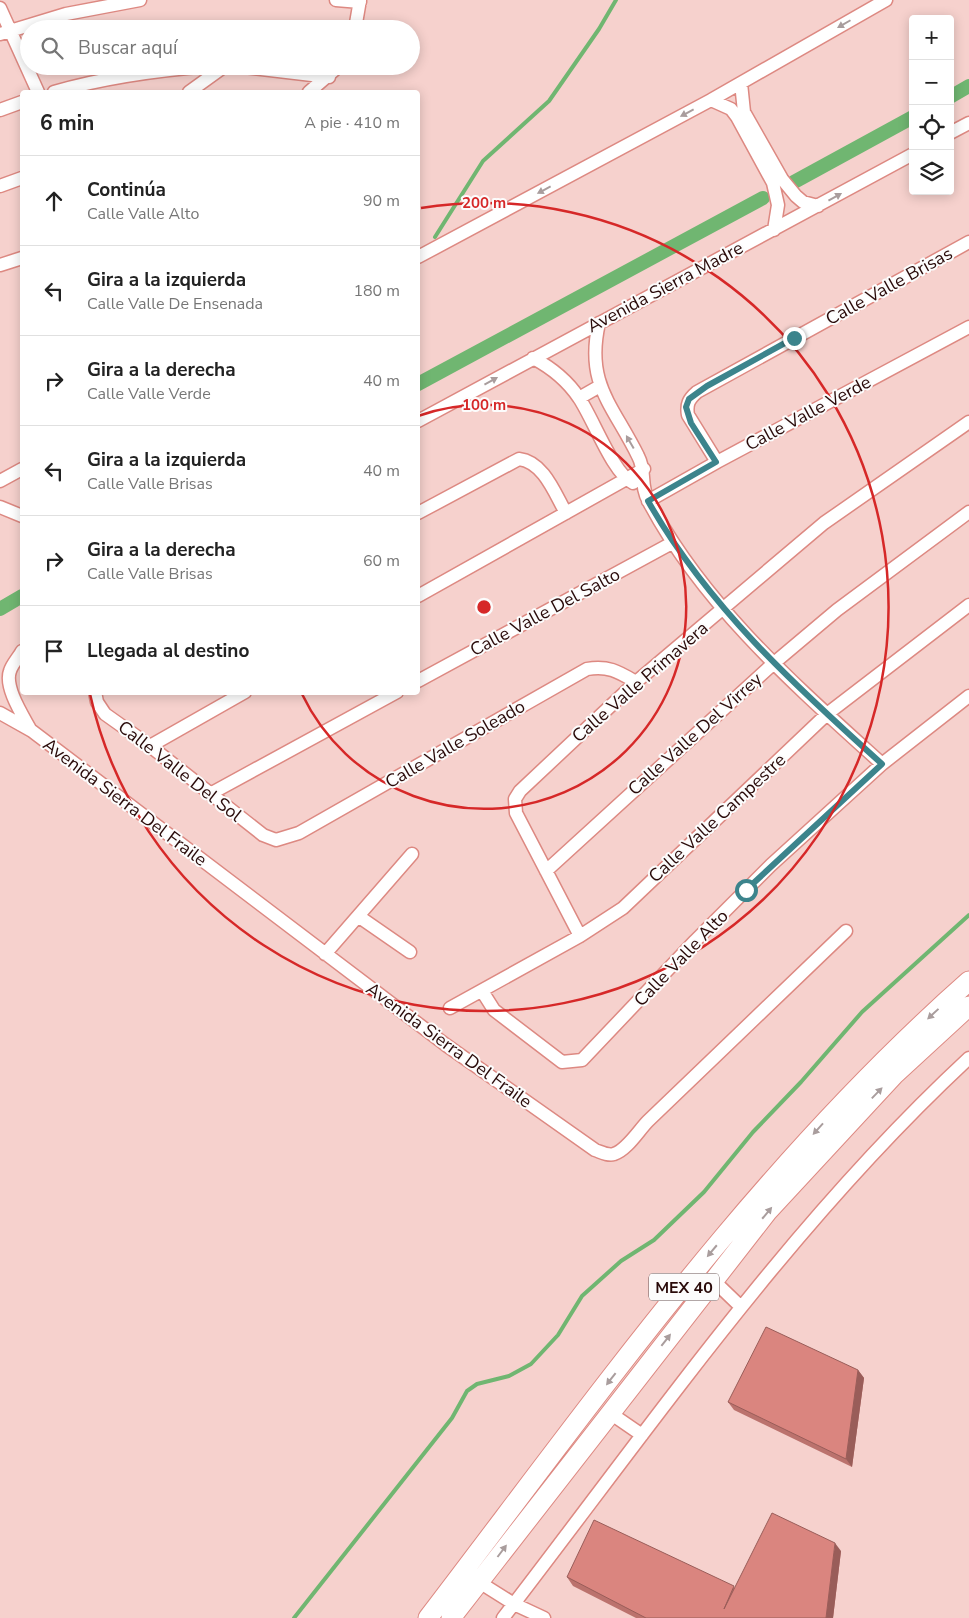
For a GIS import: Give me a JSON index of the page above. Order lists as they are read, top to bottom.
{
  "streets": {
    "highway": ["MEX 40"],
    "street": [
      "Calle Valle Brisas",
      "Avenida Sierra Madre",
      "Calle Valle Verde",
      "Calle Valle Del Salto",
      "Calle Valle Primavera",
      "Calle Valle Del Virrey",
      "Calle Valle Soleado",
      "Calle Valle Del Sol",
      "Avenida Sierra Del Fraile",
      "Calle Valle Campestre",
      "Calle Valle Alto"
    ]
  },
  "crossings": [
    ["Calle Valle Brisas", "Calle Valle Verde"],
    ["Calle Valle Primavera", "Calle Valle Del Virrey"],
    ["Calle Valle Primavera", "Calle Valle Soleado"],
    ["Calle Valle Soleado", "Calle Valle Del Sol"],
    ["Calle Valle Campestre", "Calle Valle Alto"]
  ],
  "one_way": ["Avenida Sierra Madre"],
  "page": {
    "map_buttons": ["+", "−"],
    "search": "Buscar aquí",
    "heading": ["6 min", "A pie · 410 m"],
    "list": [
      ["Continúa", "Calle Valle Alto", "90 m"],
      ["Gira a la izquierda", "Calle Valle De Ensenada", "180 m"],
      ["Gira a la derecha", "Calle Valle Verde", "40 m"],
      ["Gira a la izquierda", "Calle Valle Brisas", "40 m"],
      ["Gira a la derecha", "Calle Valle Brisas", "60 m"],
      "Llegada al destino"
    ]
  },
  "rings": ["200 m", "100 m"]
}
